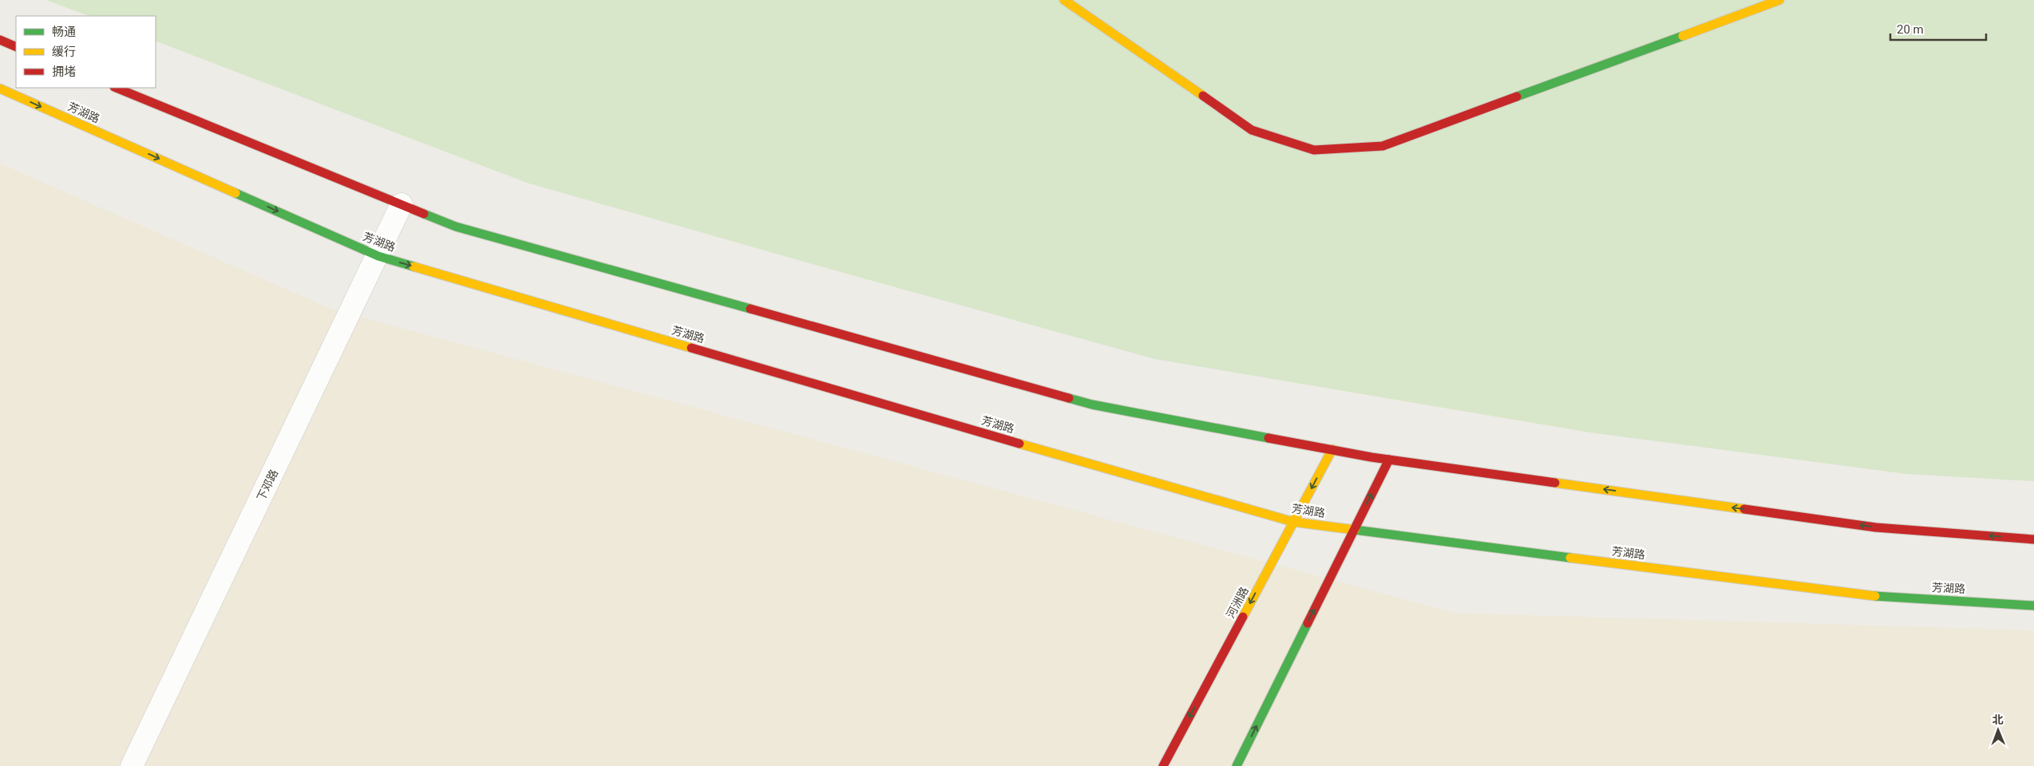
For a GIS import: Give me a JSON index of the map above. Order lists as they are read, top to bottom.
{
  "streets": {
    "street": ["芳湖路", "下邓路", "河洲路"]
  },
  "crossings": [
    ["芳湖路", "下邓路"],
    ["芳湖路", "河洲路"]
  ],
  "legend": ["畅通", "缓行", "拥堵"],
  "scale_bar": "20 m",
  "north": "top"
}
